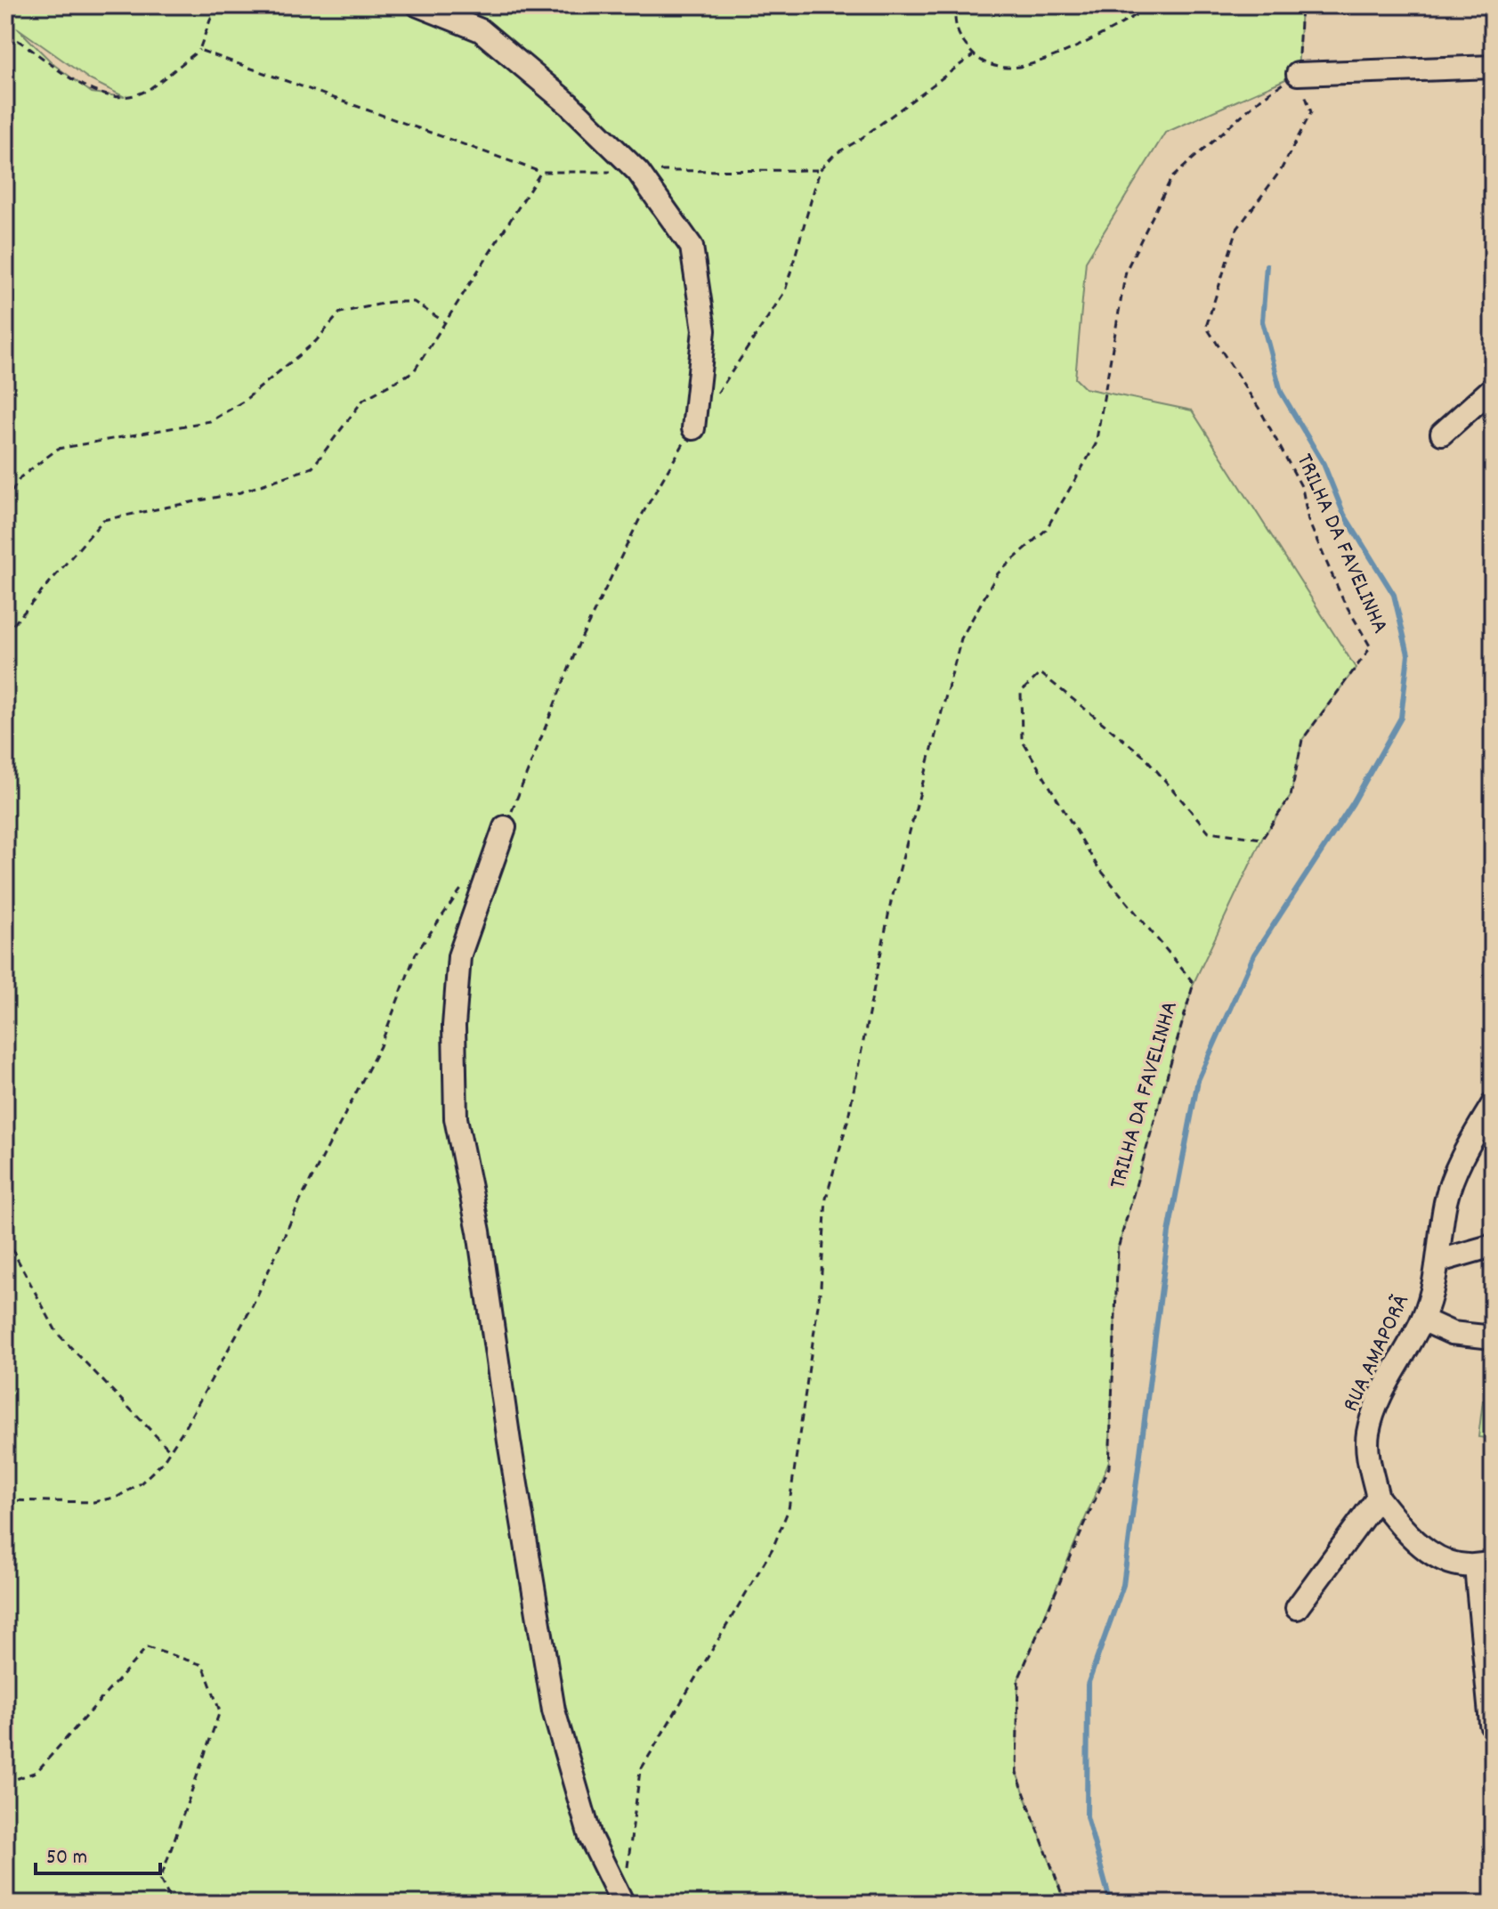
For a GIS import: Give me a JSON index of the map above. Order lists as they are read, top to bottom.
{
  "streets": {
    "street": ["RUA AMAPORÃ"],
    "path": ["TRILHA DA FAVELINHA"]
  },
  "scale_bar": "50 m"
}
